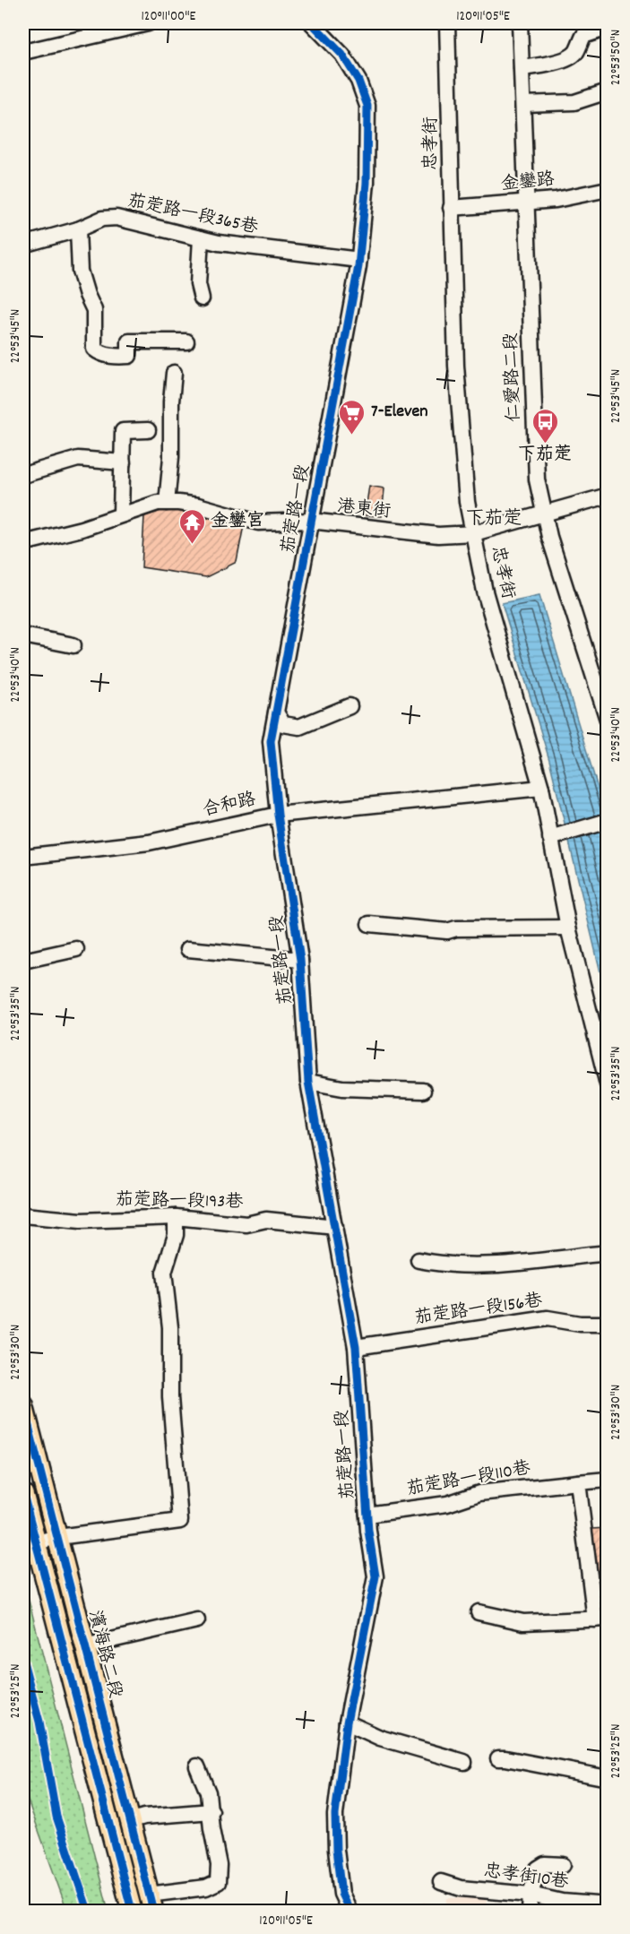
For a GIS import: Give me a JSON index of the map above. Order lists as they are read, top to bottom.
{
  "streets": {
    "main road": ["濱海路二段"],
    "street": [
      "忠孝街",
      "金鑾路",
      "茄萣路一段365巷",
      "仁愛路二段",
      "茄萣路一段",
      "港東街",
      "合和路",
      "茄萣路一段193巷",
      "茄萣路一段156巷",
      "茄萣路一段110巷",
      "忠孝街10巷"
    ]
  },
  "crossings": [
    ["忠孝街", "金鑾路"],
    ["忠孝街", "港東街"],
    ["忠孝街", "合和路"],
    ["金鑾路", "仁愛路二段"],
    ["茄萣路一段365巷", "茄萣路一段"],
    ["仁愛路二段", "港東街"],
    ["茄萣路一段", "港東街"],
    ["茄萣路一段", "合和路"],
    ["茄萣路一段", "茄萣路一段193巷"],
    ["茄萣路一段", "茄萣路一段156巷"],
    ["茄萣路一段", "茄萣路一段110巷"]
  ],
  "districts": ["下茄萣"],
  "places": {
    "supermarket": ["7-Eleven"],
    "bus stop": ["下茄萣"],
    "temple": ["金鑾宮"]
  },
  "coordinates": [
    "120°11'00\"E",
    "120°11'05\"E",
    "22°53'50\"N",
    "22°53'45\"N",
    "22°53'40\"N",
    "22°53'35\"N",
    "22°53'30\"N",
    "22°53'25\"N"
  ]
}
